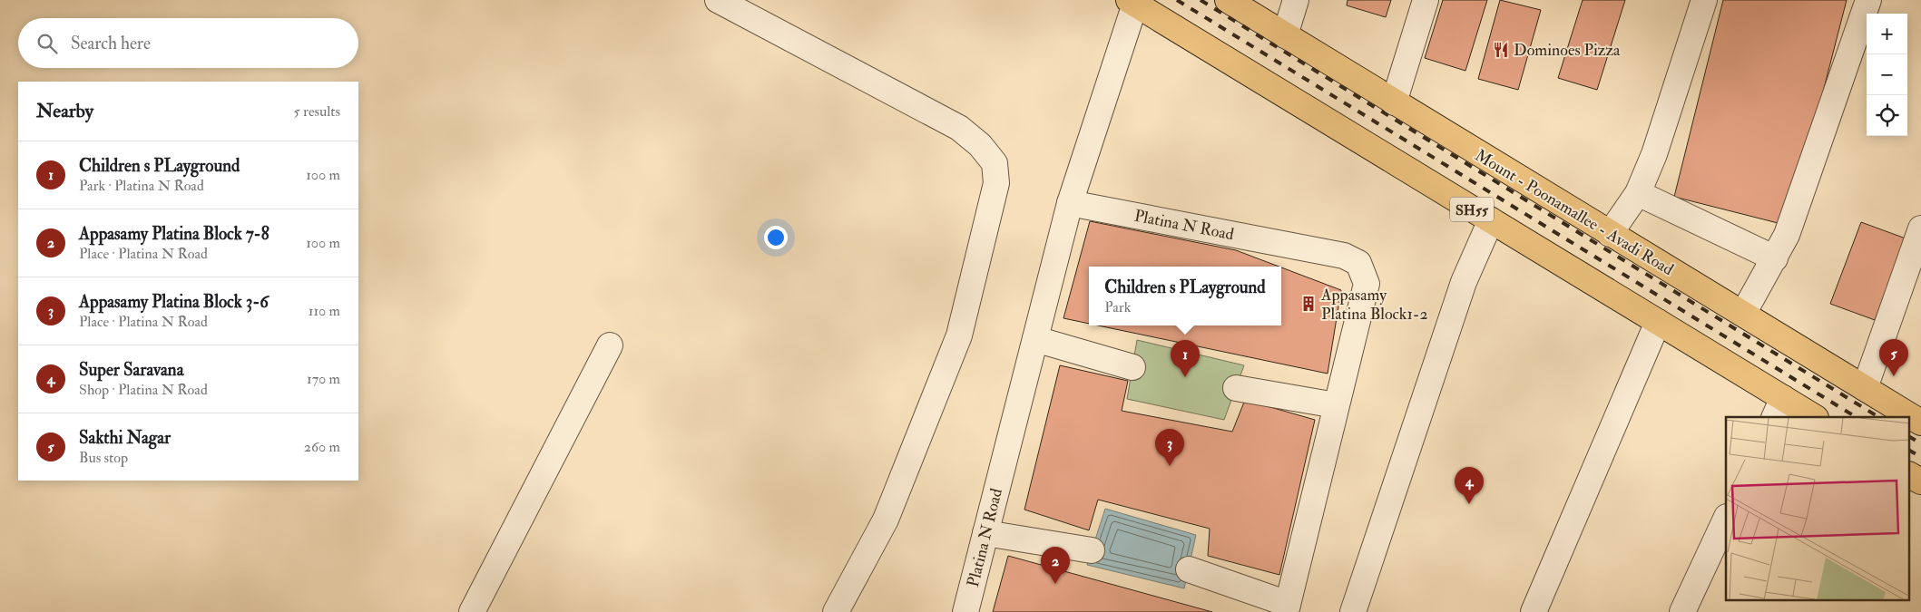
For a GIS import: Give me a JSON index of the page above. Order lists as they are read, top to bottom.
{
  "streets": {
    "main road": ["SH55", "Mount - Poonamallee - Avadi Road"],
    "street": ["Platina N Road"]
  },
  "places": {
    "restaurant": ["Dominoes Pizza"],
    "building": ["Appasamy Platina Block1-2"]
  },
  "page": {
    "map_buttons": ["+", "−"],
    "search": "Search here",
    "heading": ["Nearby", "5 results"],
    "list": [
      {
        "mark": "1",
        "name": "Children s PLayground",
        "note": "Park · Platina N Road",
        "value": "100 m"
      },
      {
        "mark": "2",
        "name": "Appasamy Platina Block 7-8",
        "note": "Place · Platina N Road",
        "value": "100 m"
      },
      {
        "mark": "3",
        "name": "Appasamy Platina Block 3-6",
        "note": "Place · Platina N Road",
        "value": "110 m"
      },
      {
        "mark": "4",
        "name": "Super Saravana",
        "note": "Shop · Platina N Road",
        "value": "170 m"
      },
      {
        "mark": "5",
        "name": "Sakthi Nagar",
        "note": "Bus stop",
        "value": "260 m"
      }
    ],
    "popup": ["Children s PLayground", "Park"],
    "pins": [
      "5",
      "1",
      "3",
      "4",
      "2"
    ]
  }
}
